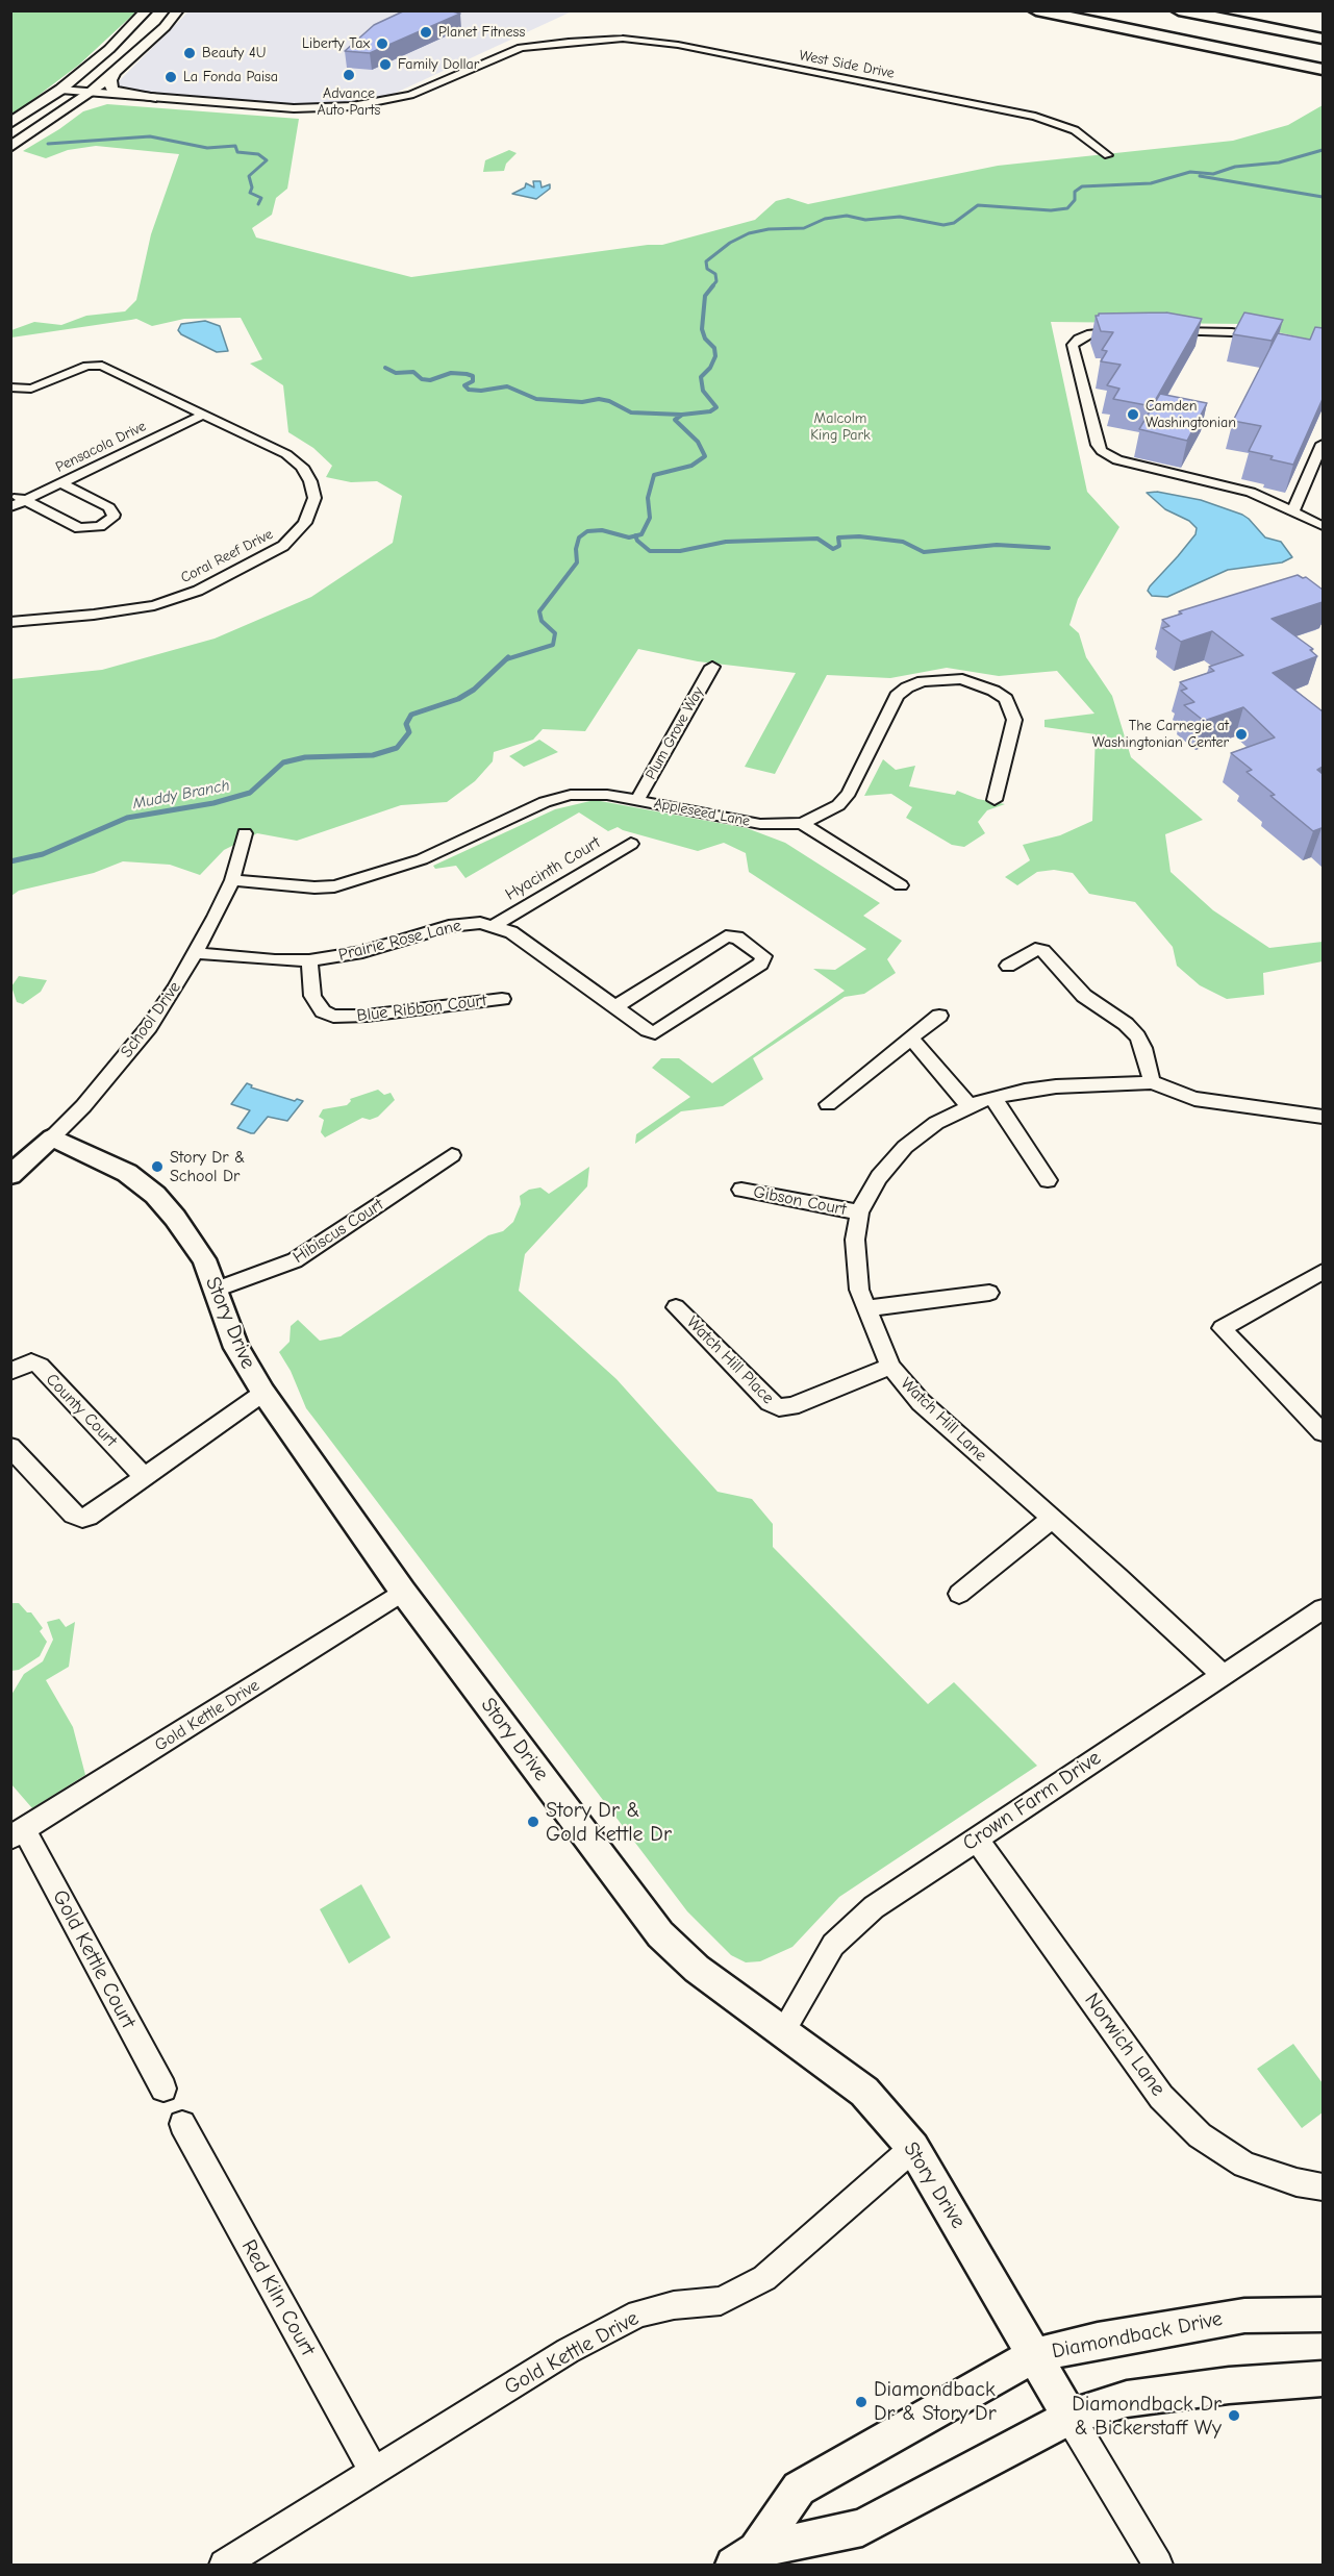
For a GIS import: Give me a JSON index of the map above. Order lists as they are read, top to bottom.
{
  "streets": {
    "street": [
      "West Side Drive",
      "Pensacola Drive",
      "Coral Reef Drive",
      "Plum Grove Way",
      "Appleseed Lane",
      "Hyacinth Court",
      "Prairie Rose Lane",
      "Blue Ribbon Court",
      "School Drive",
      "Gibson Court",
      "Hibiscus Court",
      "Story Drive",
      "Watch Hill Place",
      "County Court",
      "Watch Hill Lane",
      "Gold Kettle Drive",
      "Crown Farm Drive",
      "Gold Kettle Court",
      "Norwich Lane",
      "Red Kiln Court",
      "Diamondback Drive"
    ]
  },
  "crossings": [
    ["Pensacola Drive", "Coral Reef Drive"],
    ["Plum Grove Way", "Appleseed Lane"],
    ["Appleseed Lane", "School Drive"],
    ["Hyacinth Court", "Prairie Rose Lane"],
    ["Prairie Rose Lane", "Blue Ribbon Court"],
    ["Prairie Rose Lane", "School Drive"],
    ["School Drive", "Story Drive"],
    ["Gibson Court", "Watch Hill Lane"],
    ["Hibiscus Court", "Story Drive"],
    ["Story Drive", "Gold Kettle Drive"],
    ["Story Drive", "Crown Farm Drive"],
    ["Story Drive", "Diamondback Drive"],
    ["Watch Hill Place", "Watch Hill Lane"],
    ["Watch Hill Lane", "Crown Farm Drive"],
    ["Gold Kettle Drive", "Gold Kettle Court"],
    ["Gold Kettle Drive", "Red Kiln Court"],
    ["Crown Farm Drive", "Norwich Lane"]
  ],
  "water": ["Muddy Branch"],
  "parks": ["Malcolm King Park"],
  "places": [
    "Planet Fitness",
    "Liberty Tax",
    "Beauty 4U",
    "Family Dollar",
    "Advance Auto Parts",
    "La Fonda Paisa",
    "Camden Washingtonian",
    "The Carnegie at Washingtonian Center",
    "Story Dr & School Dr",
    "Story Dr & Gold Kettle Dr",
    "Diamondback Dr & Story Dr",
    "Diamondback Dr & Bickerstaff Wy"
  ]
}
